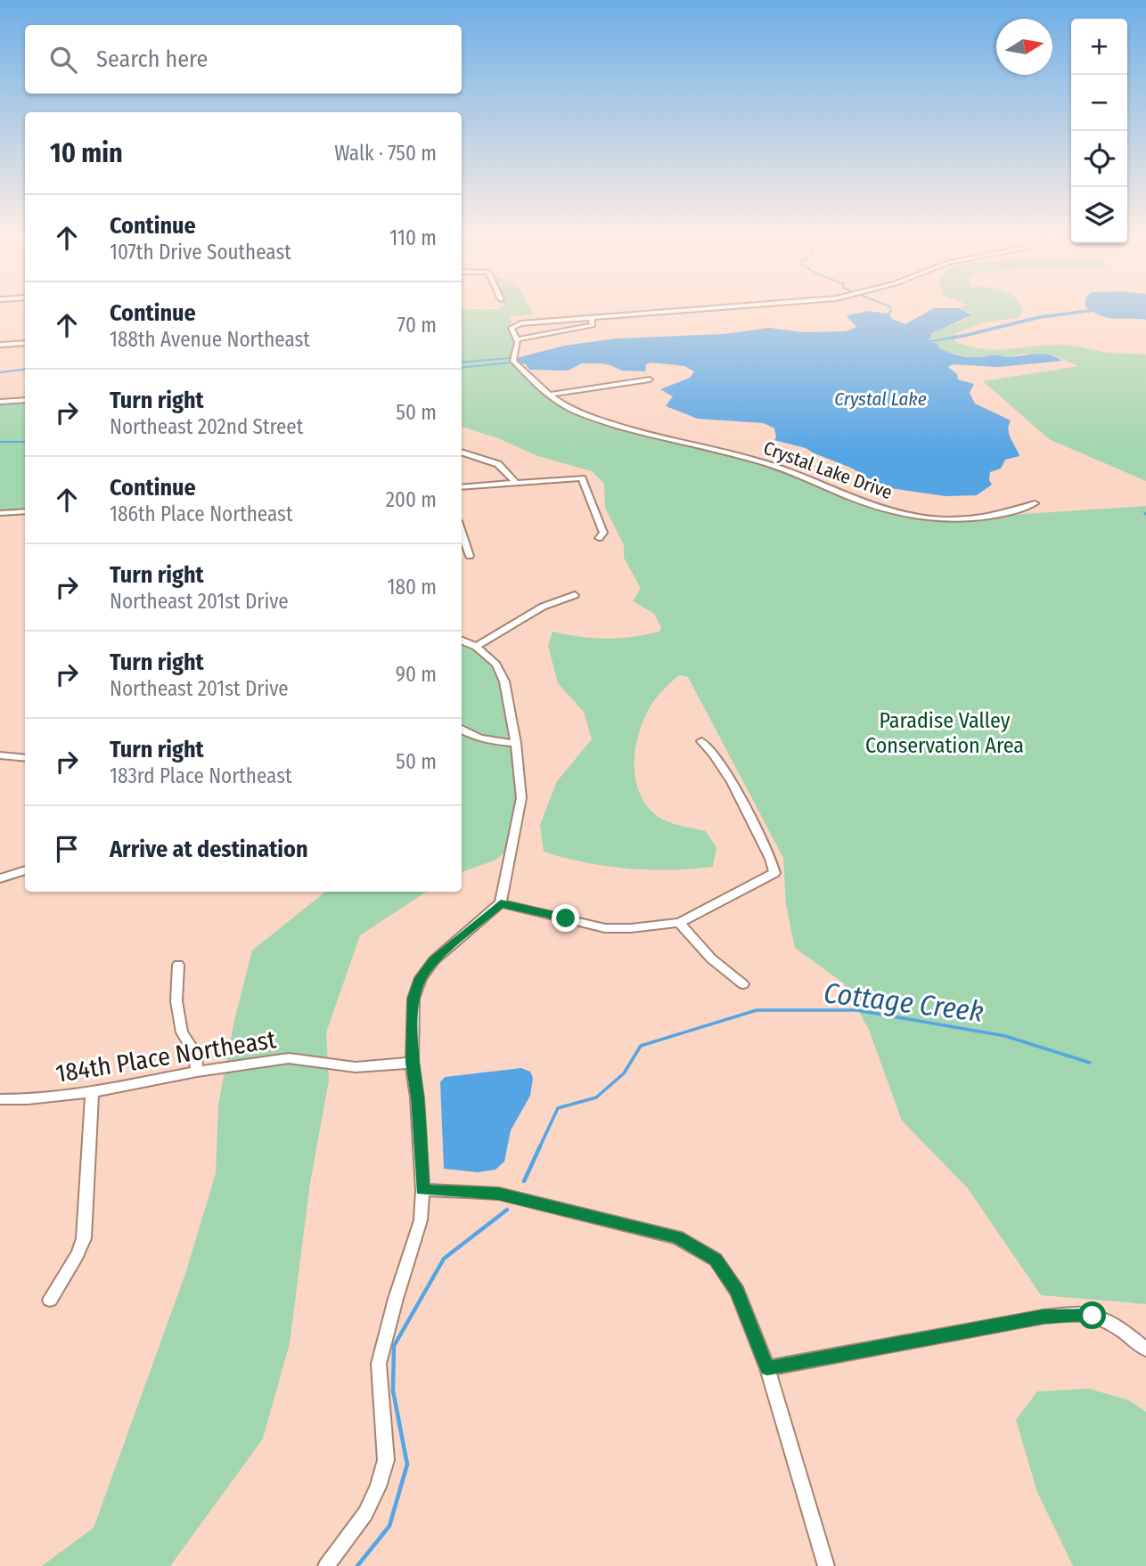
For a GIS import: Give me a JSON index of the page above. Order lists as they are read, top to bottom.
{
  "streets": {
    "street": ["Crystal Lake Drive", "184th Place Northeast"]
  },
  "water": ["Crystal Lake", "Cottage Creek"],
  "parks": ["Paradise Valley Conservation Area"],
  "north": "right",
  "page": {
    "map_buttons": ["+", "−"],
    "search": "Search here",
    "heading": ["10 min", "Walk · 750 m"],
    "list": [
      ["Continue", "107th Drive Southeast", "110 m"],
      ["Continue", "188th Avenue Northeast", "70 m"],
      ["Turn right", "Northeast 202nd Street", "50 m"],
      ["Continue", "186th Place Northeast", "200 m"],
      ["Turn right", "Northeast 201st Drive", "180 m"],
      ["Turn right", "Northeast 201st Drive", "90 m"],
      ["Turn right", "183rd Place Northeast", "50 m"],
      "Arrive at destination"
    ]
  }
}
